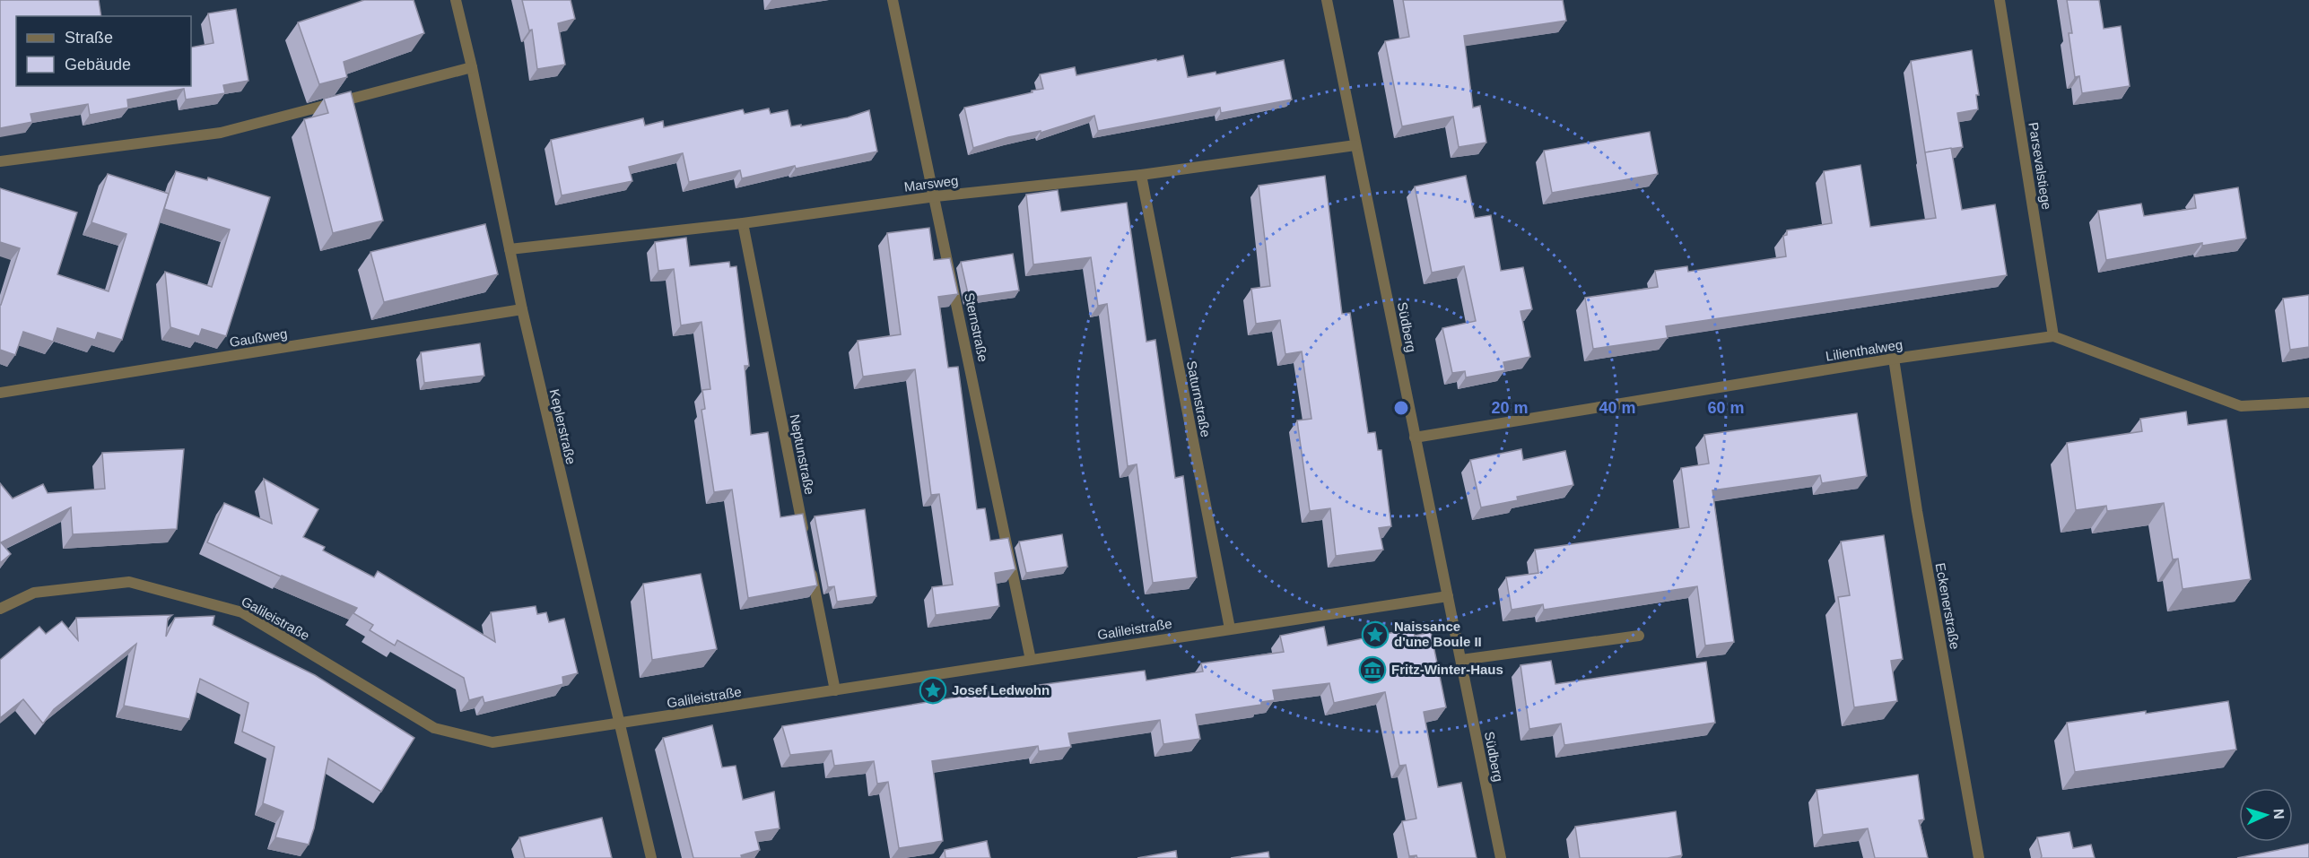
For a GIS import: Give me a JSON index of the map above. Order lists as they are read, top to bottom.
{
  "streets": {
    "street": [
      "Parsevalstiege",
      "Marsweg",
      "Sternstraße",
      "Südberg",
      "Gaußweg",
      "Lilienthalweg",
      "Saturnstraße",
      "Keplerstraße",
      "Neptunstraße",
      "Eckenerstraße",
      "Galileistraße"
    ]
  },
  "crossings": [
    ["Parsevalstiege", "Lilienthalweg"],
    ["Marsweg", "Sternstraße"],
    ["Marsweg", "Südberg"],
    ["Marsweg", "Saturnstraße"],
    ["Marsweg", "Keplerstraße"],
    ["Marsweg", "Neptunstraße"],
    ["Sternstraße", "Galileistraße"],
    ["Südberg", "Lilienthalweg"],
    ["Südberg", "Galileistraße"],
    ["Gaußweg", "Keplerstraße"],
    ["Lilienthalweg", "Eckenerstraße"],
    ["Saturnstraße", "Galileistraße"],
    ["Keplerstraße", "Galileistraße"]
  ],
  "places": {
    "place": ["Naissance d'une Boule II", "Josef Ledwohn"],
    "museum": ["Fritz-Winter-Haus"]
  },
  "legend": ["Straße", "Gebäude"],
  "north": "right",
  "rings": ["20 m", "40 m", "60 m"]
}
